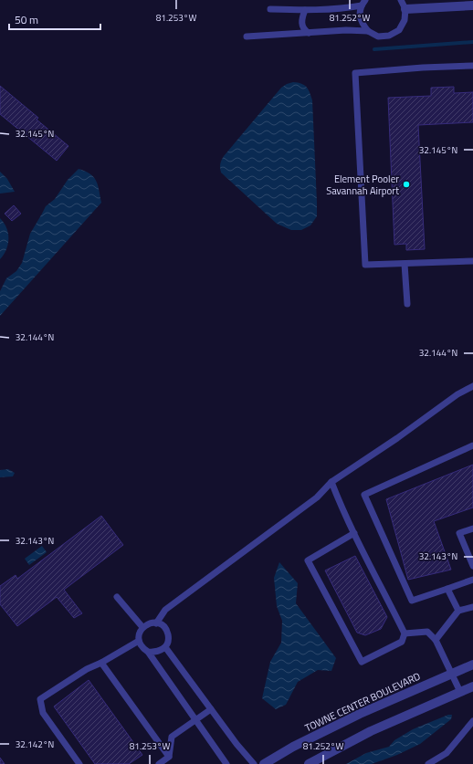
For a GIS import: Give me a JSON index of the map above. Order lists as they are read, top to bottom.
{
  "streets": {
    "street": ["TOWNE CENTER BOULEVARD"]
  },
  "places": ["Element Pooler Savannah Airport"],
  "scale_bar": "50 m",
  "coordinates": [
    "81.253°W",
    "81.252°W",
    "32.145°N",
    "32.144°N",
    "32.143°N",
    "32.142°N"
  ]
}
